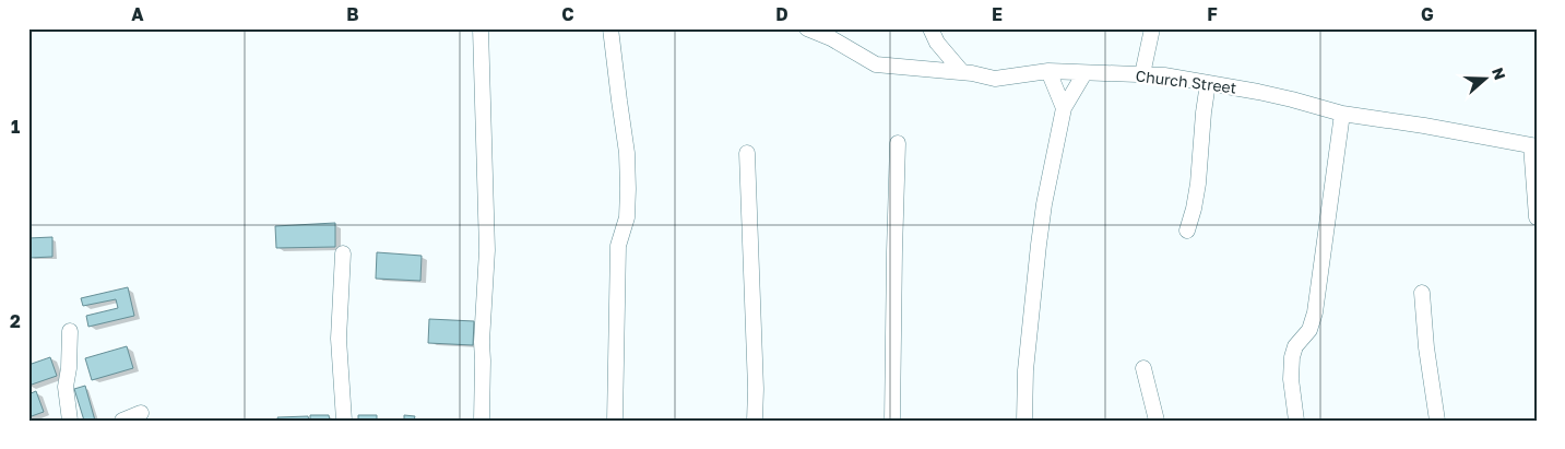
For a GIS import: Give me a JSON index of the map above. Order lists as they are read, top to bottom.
{
  "streets": {
    "street": ["Church Street"]
  },
  "north": "right",
  "grid": {
    "columns": [
      "A",
      "B",
      "C",
      "D",
      "E",
      "F",
      "G"
    ],
    "rows": ["1", "2"]
  }
}
